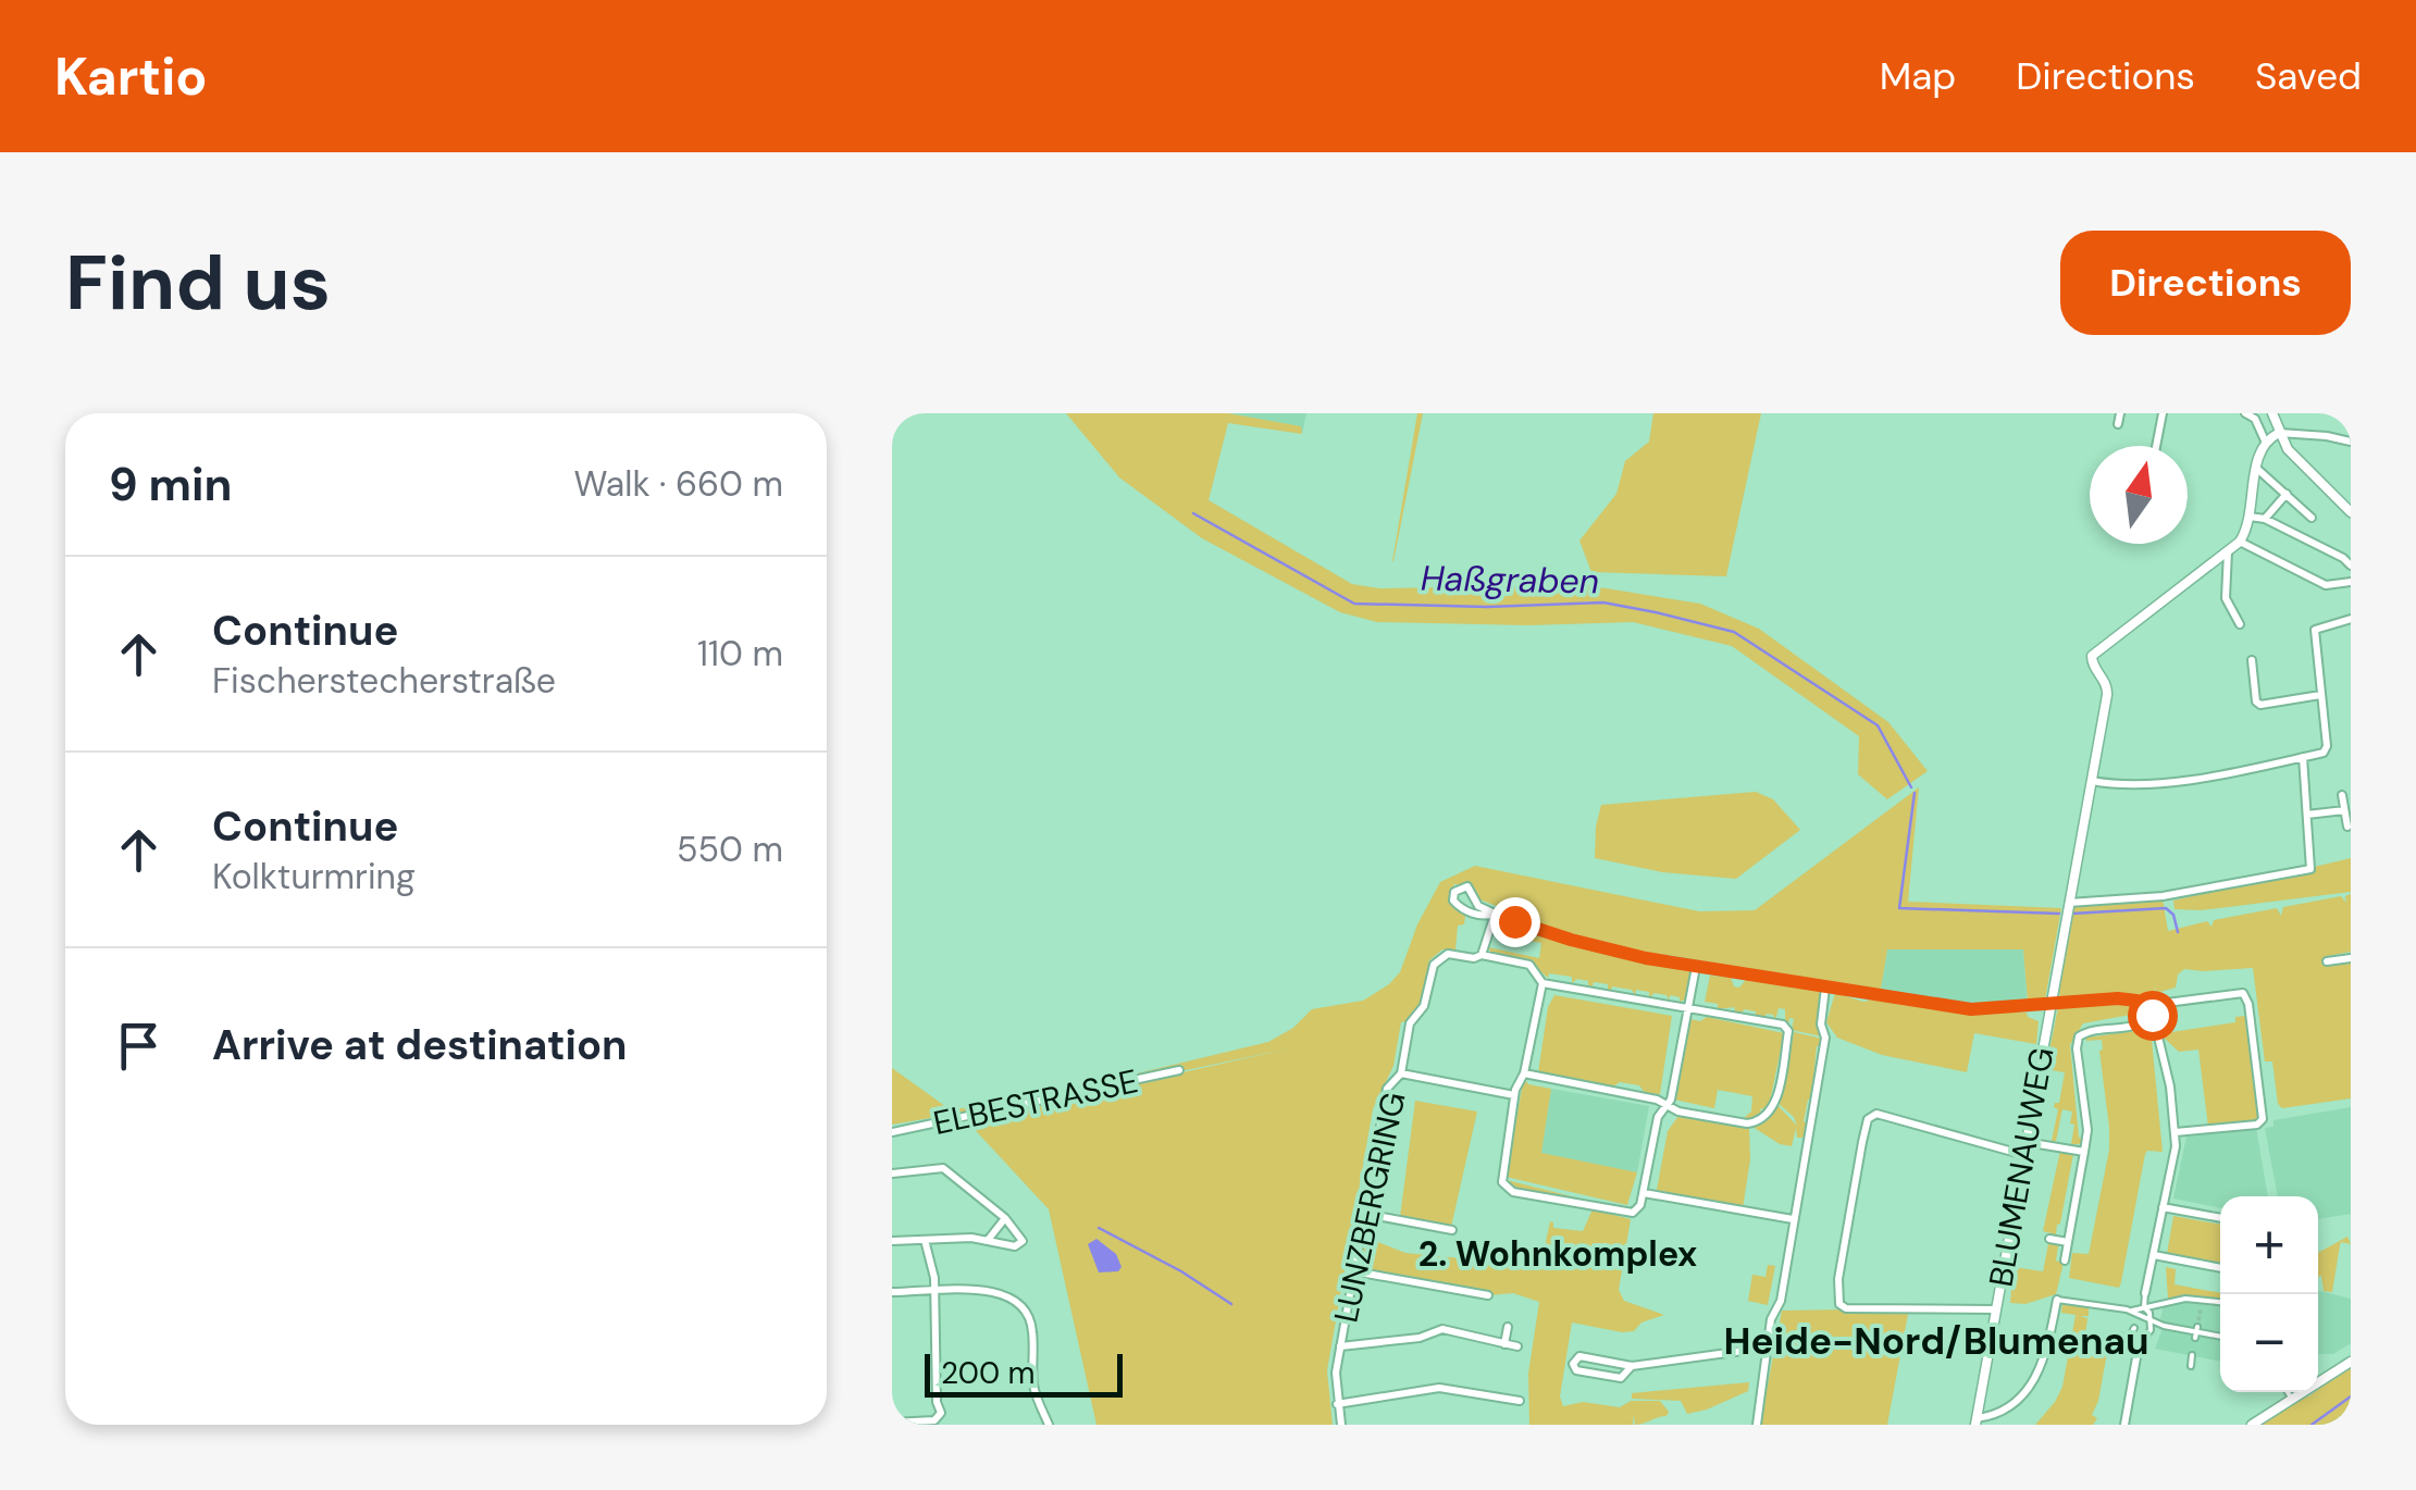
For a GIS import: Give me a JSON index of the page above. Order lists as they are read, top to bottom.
{
  "streets": {
    "street": ["ELBESTRASSE", "BLUMENAUWEG", "LUNZBERGRING"]
  },
  "districts": ["2. Wohnkomplex", "Heide-Nord/Blumenau"],
  "water": ["Haßgraben"],
  "scale_bar": "200 m",
  "north": "top",
  "page": {
    "header": "Kartio",
    "nav": ["Map", "Directions", "Saved"],
    "buttons": "Directions",
    "title": "Find us",
    "heading": ["9 min", "Walk · 660 m"],
    "list": [
      ["Continue", "Fischerstecherstraße", "110 m"],
      ["Continue", "Kolkturmring", "550 m"],
      "Arrive at destination"
    ],
    "map_buttons": ["+", "−"],
    "scale": "200 m"
  }
}
